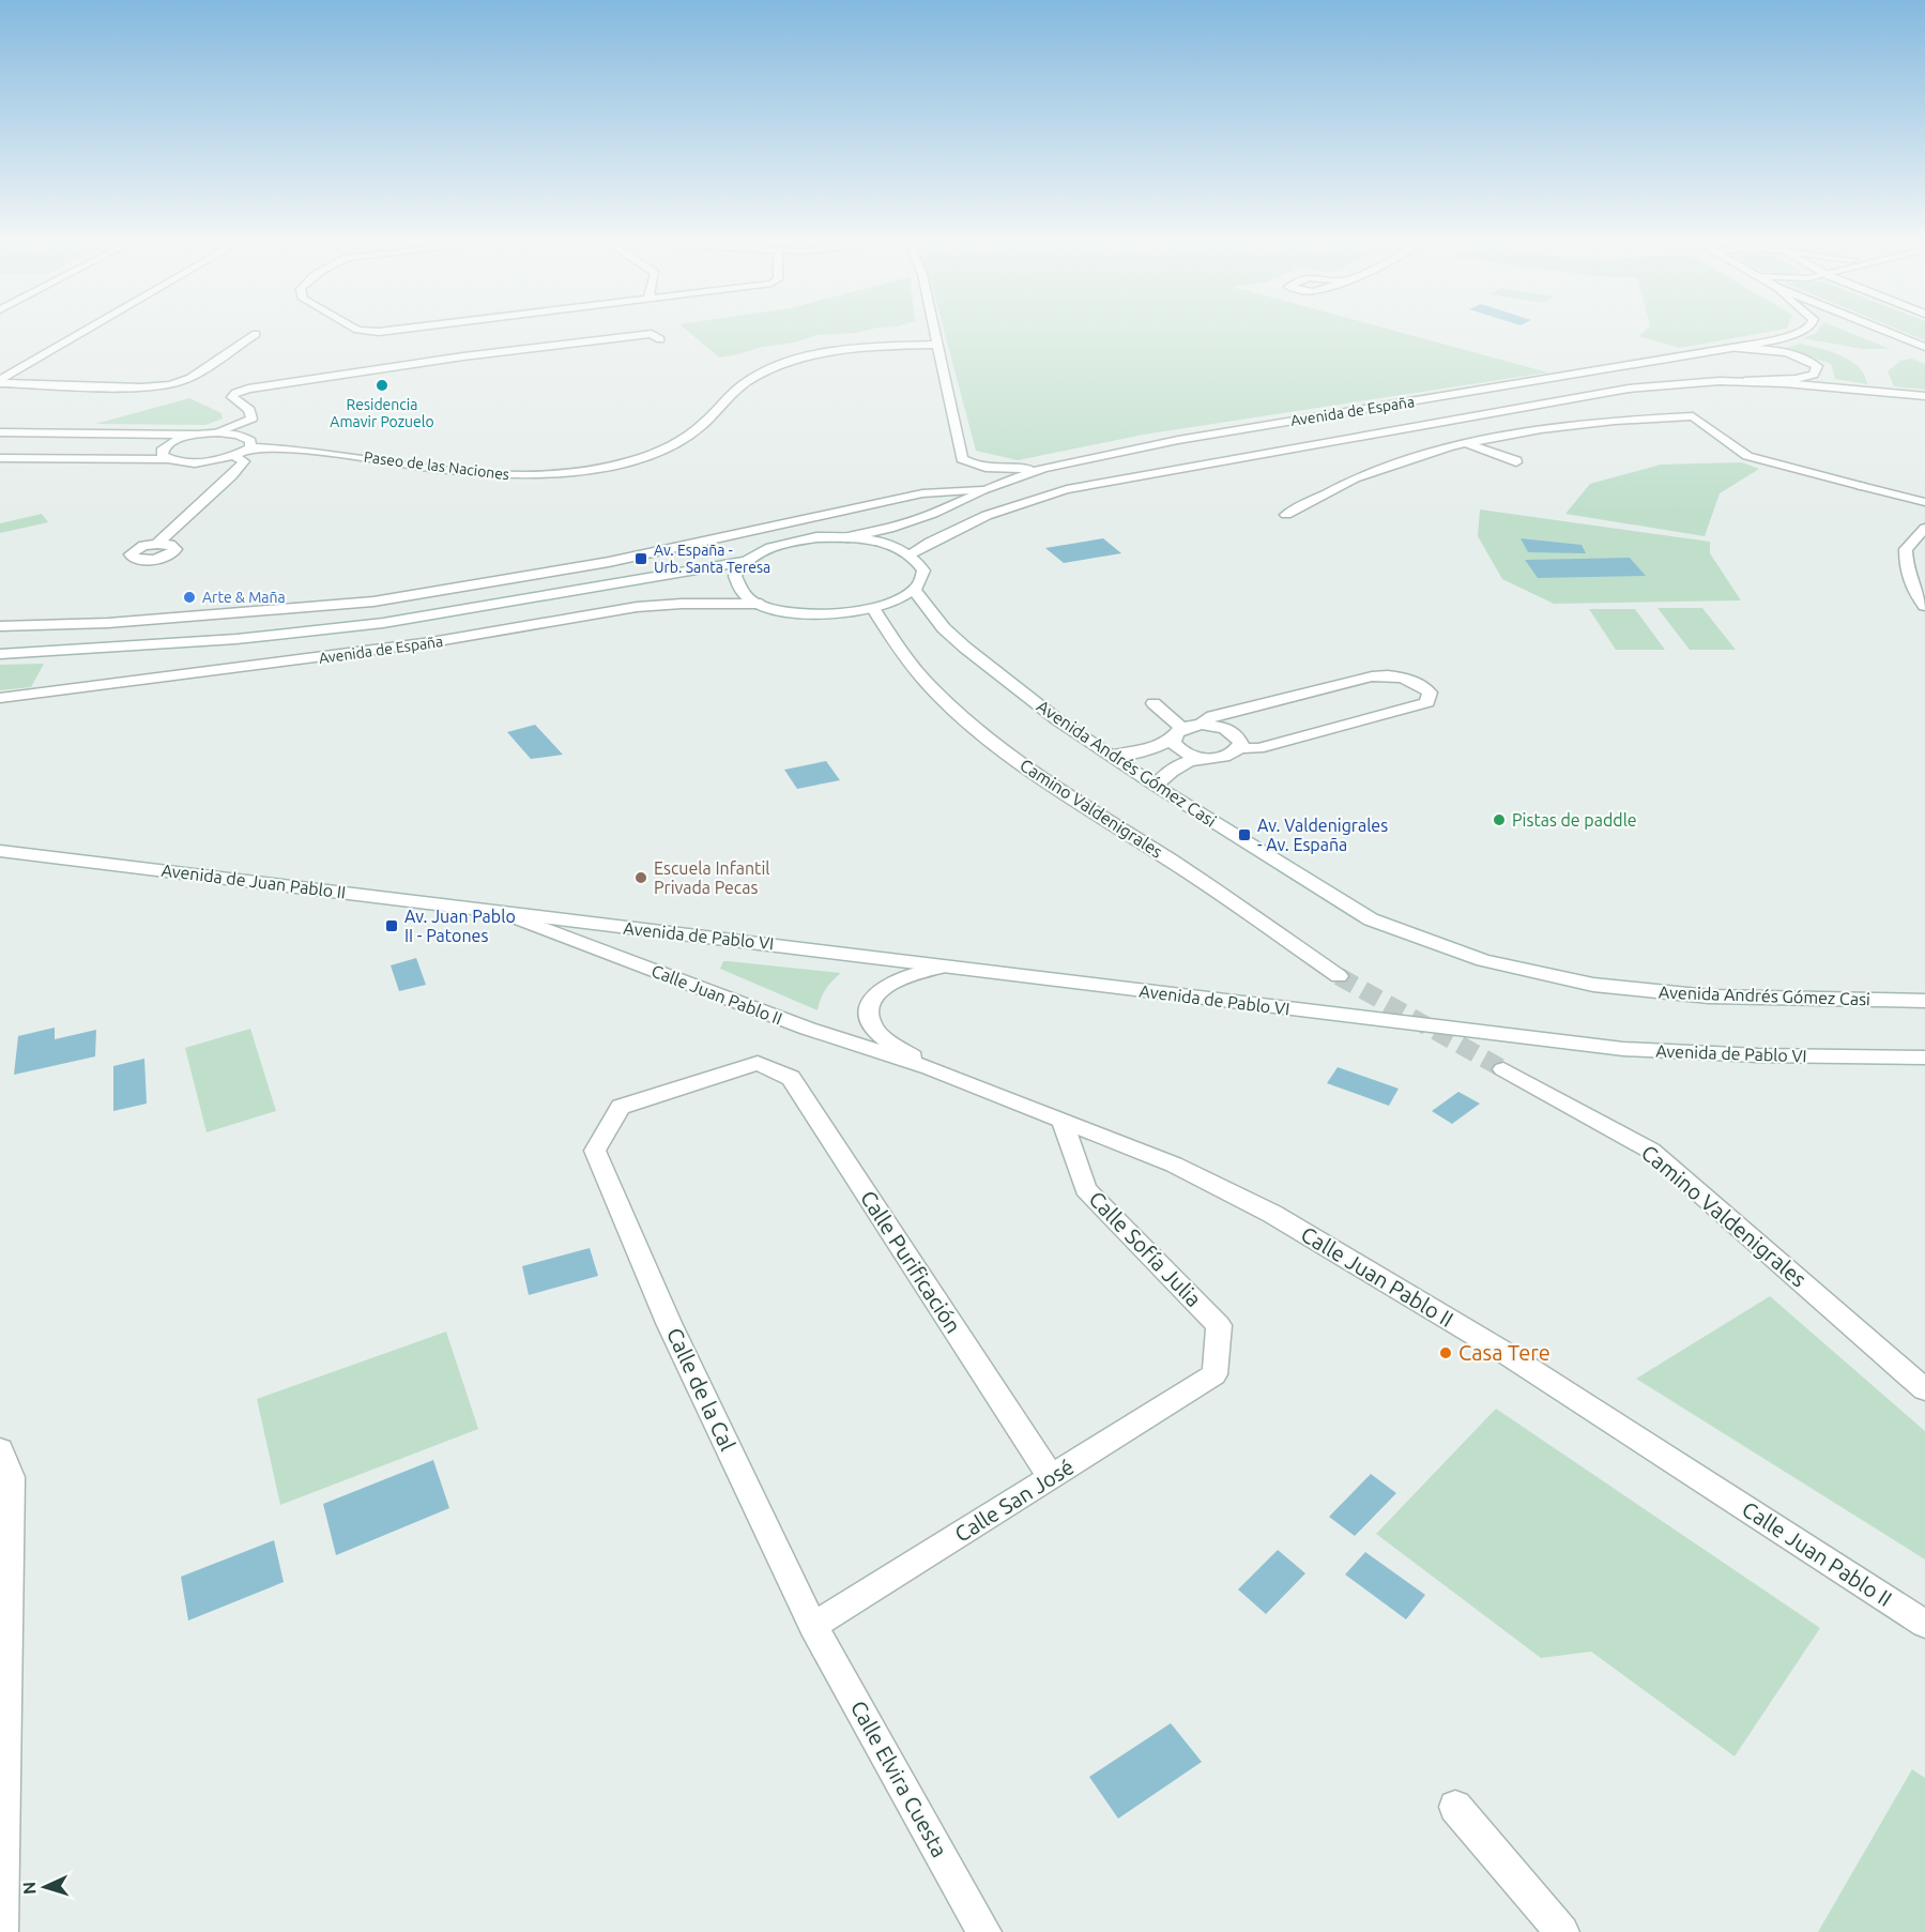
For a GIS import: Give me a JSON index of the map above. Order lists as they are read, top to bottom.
{
  "streets": {
    "street": [
      "Avenida de España",
      "Paseo de las Naciones",
      "Avenida Andrés Gómez Casi",
      "Camino Valdenigrales",
      "Avenida de Juan Pablo II",
      "Avenida de Pablo VI",
      "Calle Juan Pablo II",
      "Calle Sofía Julia",
      "Calle Purificación",
      "Calle de la Cal",
      "Calle San José",
      "Calle Elvira Cuesta"
    ]
  },
  "crossings": [
    ["Avenida de Juan Pablo II", "Avenida de Pablo VI"],
    ["Avenida de Juan Pablo II", "Calle Juan Pablo II"],
    ["Avenida de Pablo VI", "Calle Juan Pablo II"],
    ["Calle Juan Pablo II", "Calle Sofía Julia"],
    ["Calle Sofía Julia", "Calle San José"],
    ["Calle Purificación", "Calle de la Cal"],
    ["Calle Purificación", "Calle San José"],
    ["Calle de la Cal", "Calle San José"],
    ["Calle de la Cal", "Calle Elvira Cuesta"],
    ["Calle San José", "Calle Elvira Cuesta"]
  ],
  "places": {
    "other": [
      "Residencia Amavir Pozuelo",
      "Arte & Maña",
      "Pistas de paddle",
      "Escuela Infantil Privada Pecas",
      "Casa Tere"
    ],
    "transit": ["Av. España - Urb. Santa Teresa", "Av. Valdenigrales - Av. España", "Av. Juan Pablo II - Patones"]
  },
  "north": "left"
}
